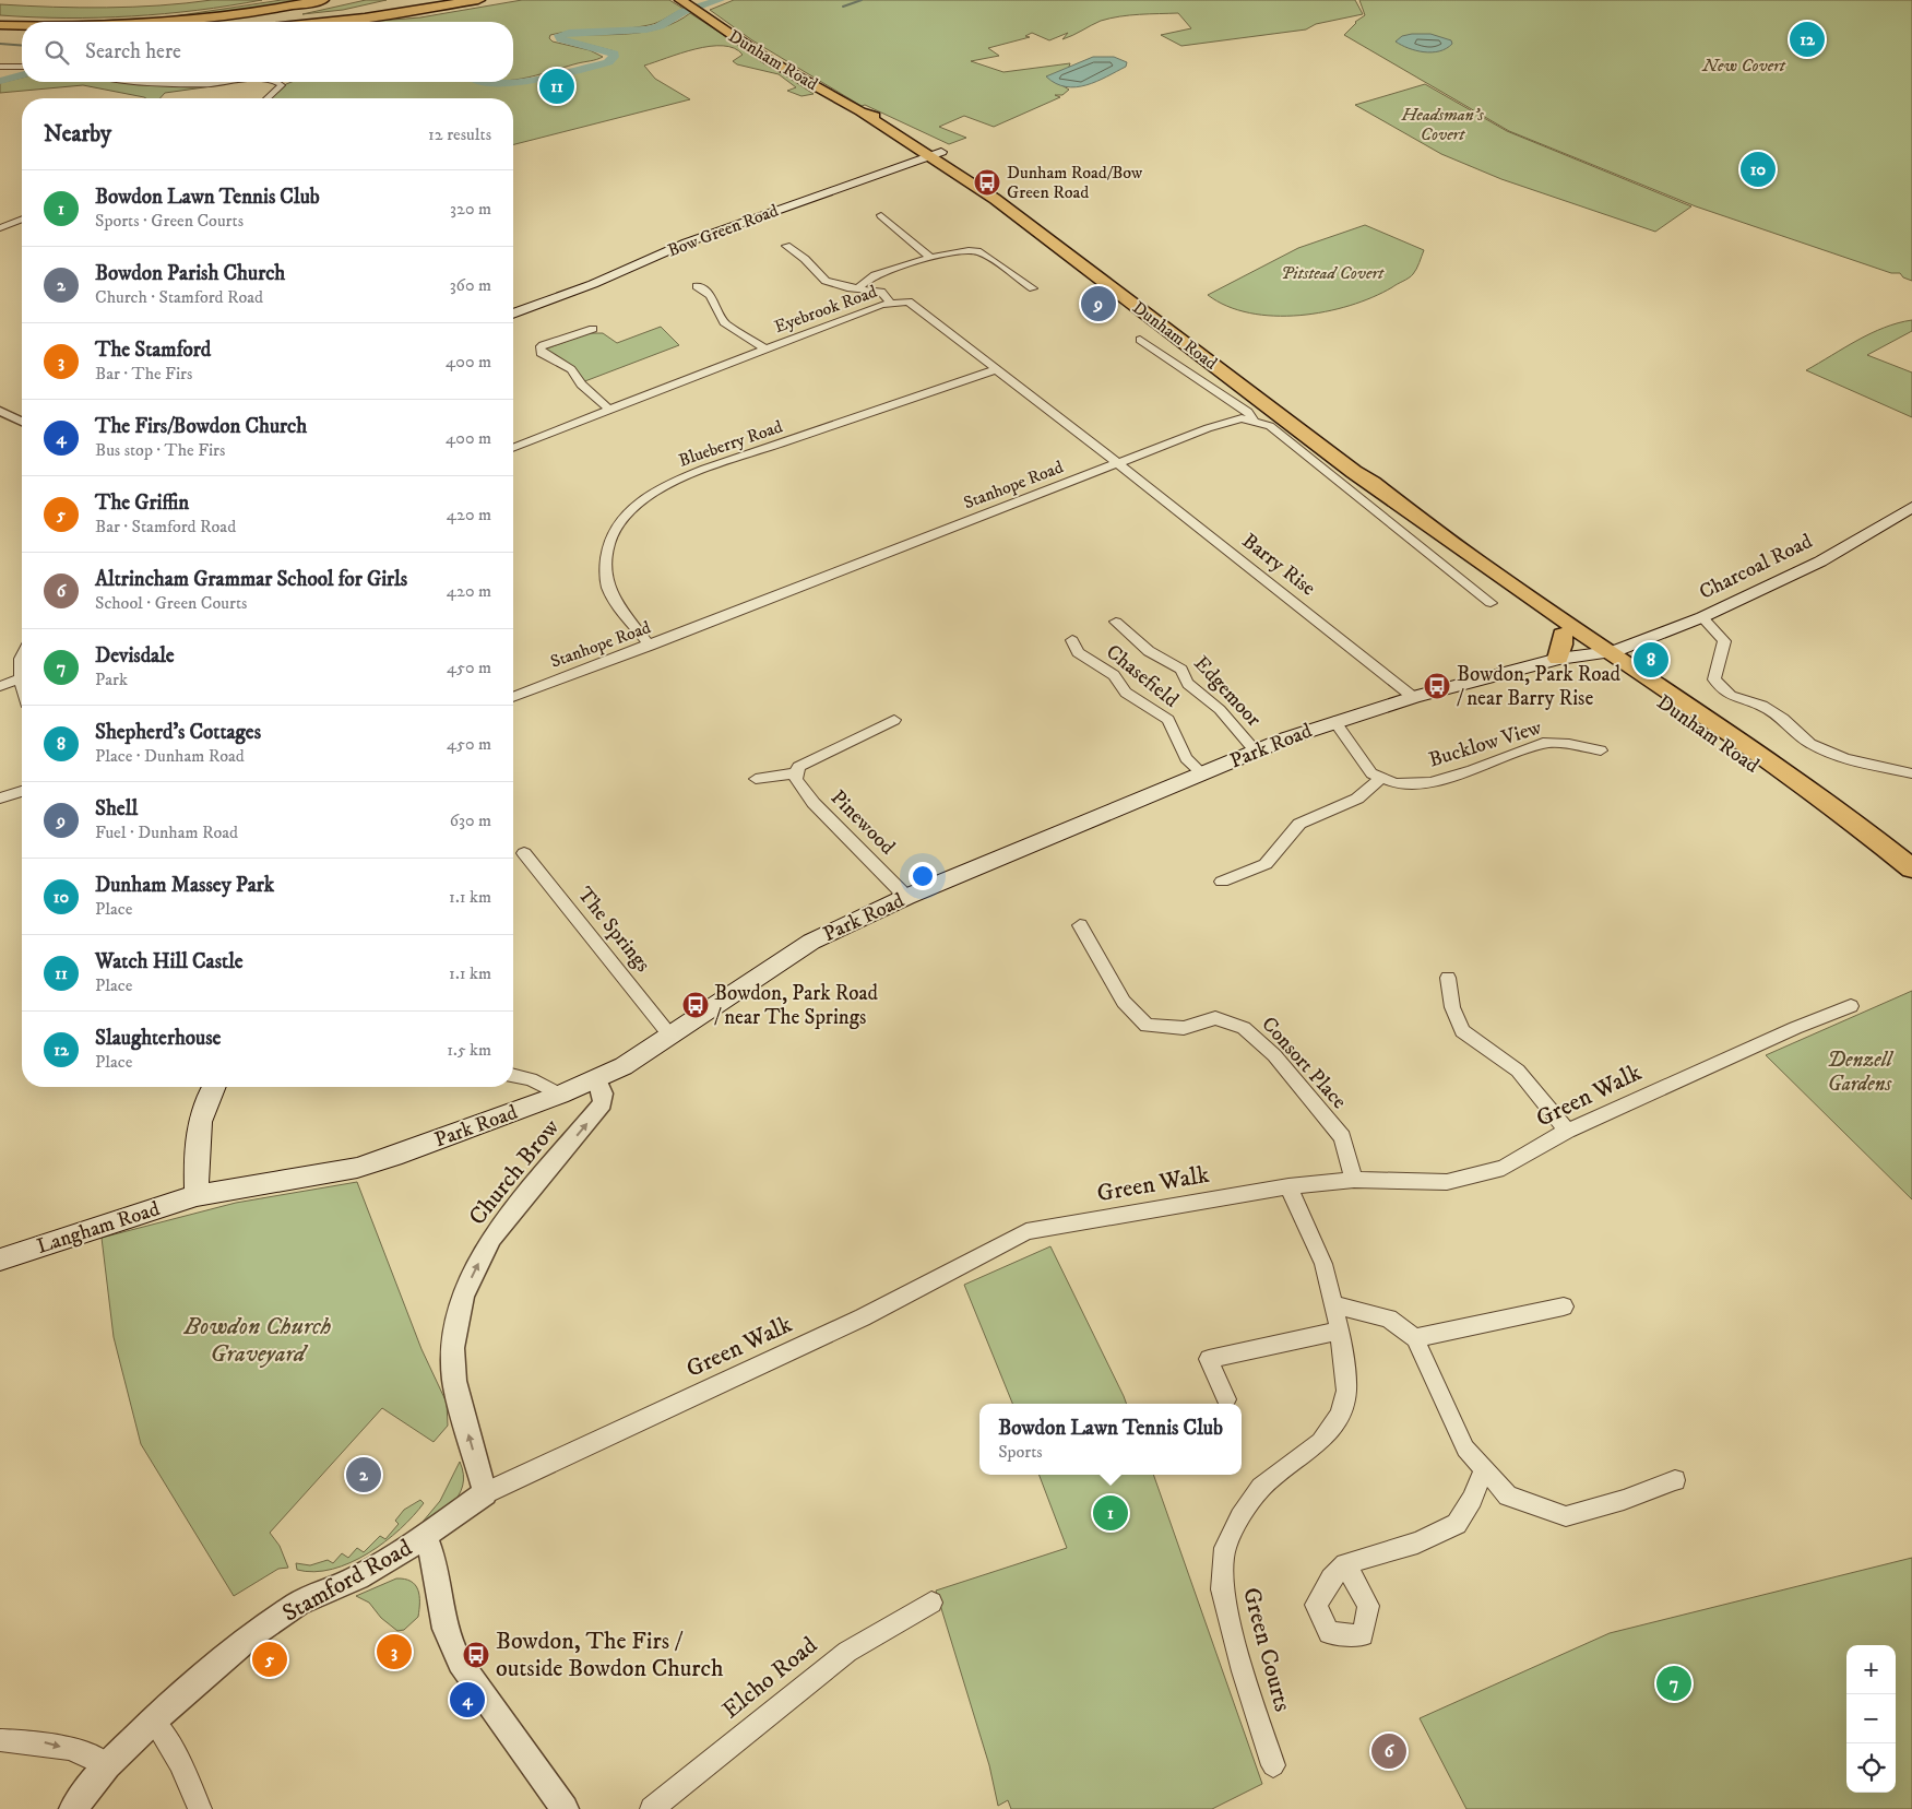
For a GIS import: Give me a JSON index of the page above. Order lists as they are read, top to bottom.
{
  "streets": {
    "highway": ["Dunham Road"],
    "main road": [
      "Bow Green Road",
      "Charcoal Road",
      "Park Road",
      "Langham Road"
    ],
    "street": [
      "Eyebrook Road",
      "Blueberry Road",
      "Stanhope Road",
      "Barry Rise",
      "Chasefield",
      "Edgemoor",
      "Bucklow View",
      "Pinewood",
      "The Springs",
      "Consort Place",
      "Green Walk",
      "Church Brow",
      "Stamford Road",
      "Green Courts",
      "Elcho Road"
    ]
  },
  "crossings": [
    ["Dunham Road", "Bow Green Road"],
    ["Dunham Road", "Charcoal Road"],
    ["Dunham Road", "Park Road"],
    ["Eyebrook Road", "Blueberry Road"],
    ["Eyebrook Road", "Stanhope Road"],
    ["Eyebrook Road", "Barry Rise"],
    ["Blueberry Road", "Stanhope Road"],
    ["Stanhope Road", "Barry Rise"],
    ["Barry Rise", "Park Road"],
    ["Charcoal Road", "Park Road"],
    ["Chasefield", "Park Road"],
    ["Edgemoor", "Park Road"],
    ["Park Road", "Pinewood"],
    ["Park Road", "The Springs"],
    ["Park Road", "Church Brow"],
    ["Park Road", "Langham Road"],
    ["Consort Place", "Green Walk"],
    ["Green Walk", "Church Brow"],
    ["Green Walk", "Stamford Road"],
    ["Green Walk", "Green Courts"],
    ["Church Brow", "Stamford Road"]
  ],
  "one_way": ["Church Brow"],
  "parks": [
    "New Covert",
    "Headsman's Covert",
    "Pitstead Covert",
    "Denzell Gardens",
    "Bowdon Church Graveyard"
  ],
  "places": {
    "bus stop": [
      "Dunham Road/Bow Green Road",
      "Bowdon, Park Road / near Barry Rise",
      "Bowdon, Park Road / near The Springs",
      "Bowdon, The Firs / outside Bowdon Church"
    ]
  },
  "page": {
    "pins": [
      "12",
      "11",
      "10",
      "9",
      "8",
      "2",
      "1",
      "3",
      "5",
      "7",
      "4",
      "6"
    ],
    "search": "Search here",
    "heading": ["Nearby", "12 results"],
    "list": [
      {
        "mark": "1",
        "name": "Bowdon Lawn Tennis Club",
        "note": "Sports · Green Courts",
        "value": "320 m"
      },
      {
        "mark": "2",
        "name": "Bowdon Parish Church",
        "note": "Church · Stamford Road",
        "value": "360 m"
      },
      {
        "mark": "3",
        "name": "The Stamford",
        "note": "Bar · The Firs",
        "value": "400 m"
      },
      {
        "mark": "4",
        "name": "The Firs/Bowdon Church",
        "note": "Bus stop · The Firs",
        "value": "400 m"
      },
      {
        "mark": "5",
        "name": "The Griffin",
        "note": "Bar · Stamford Road",
        "value": "420 m"
      },
      {
        "mark": "6",
        "name": "Altrincham Grammar School for Girls",
        "note": "School · Green Courts",
        "value": "420 m"
      },
      {
        "mark": "7",
        "name": "Devisdale",
        "note": "Park",
        "value": "450 m"
      },
      {
        "mark": "8",
        "name": "Shepherd's Cottages",
        "note": "Place · Dunham Road",
        "value": "450 m"
      },
      {
        "mark": "9",
        "name": "Shell",
        "note": "Fuel · Dunham Road",
        "value": "630 m"
      },
      {
        "mark": "10",
        "name": "Dunham Massey Park",
        "note": "Place",
        "value": "1.1 km"
      },
      {
        "mark": "11",
        "name": "Watch Hill Castle",
        "note": "Place",
        "value": "1.1 km"
      },
      {
        "mark": "12",
        "name": "Slaughterhouse",
        "note": "Place",
        "value": "1.5 km"
      }
    ],
    "popup": ["Bowdon Lawn Tennis Club", "Sports"],
    "map_buttons": ["+", "−"]
  }
}
